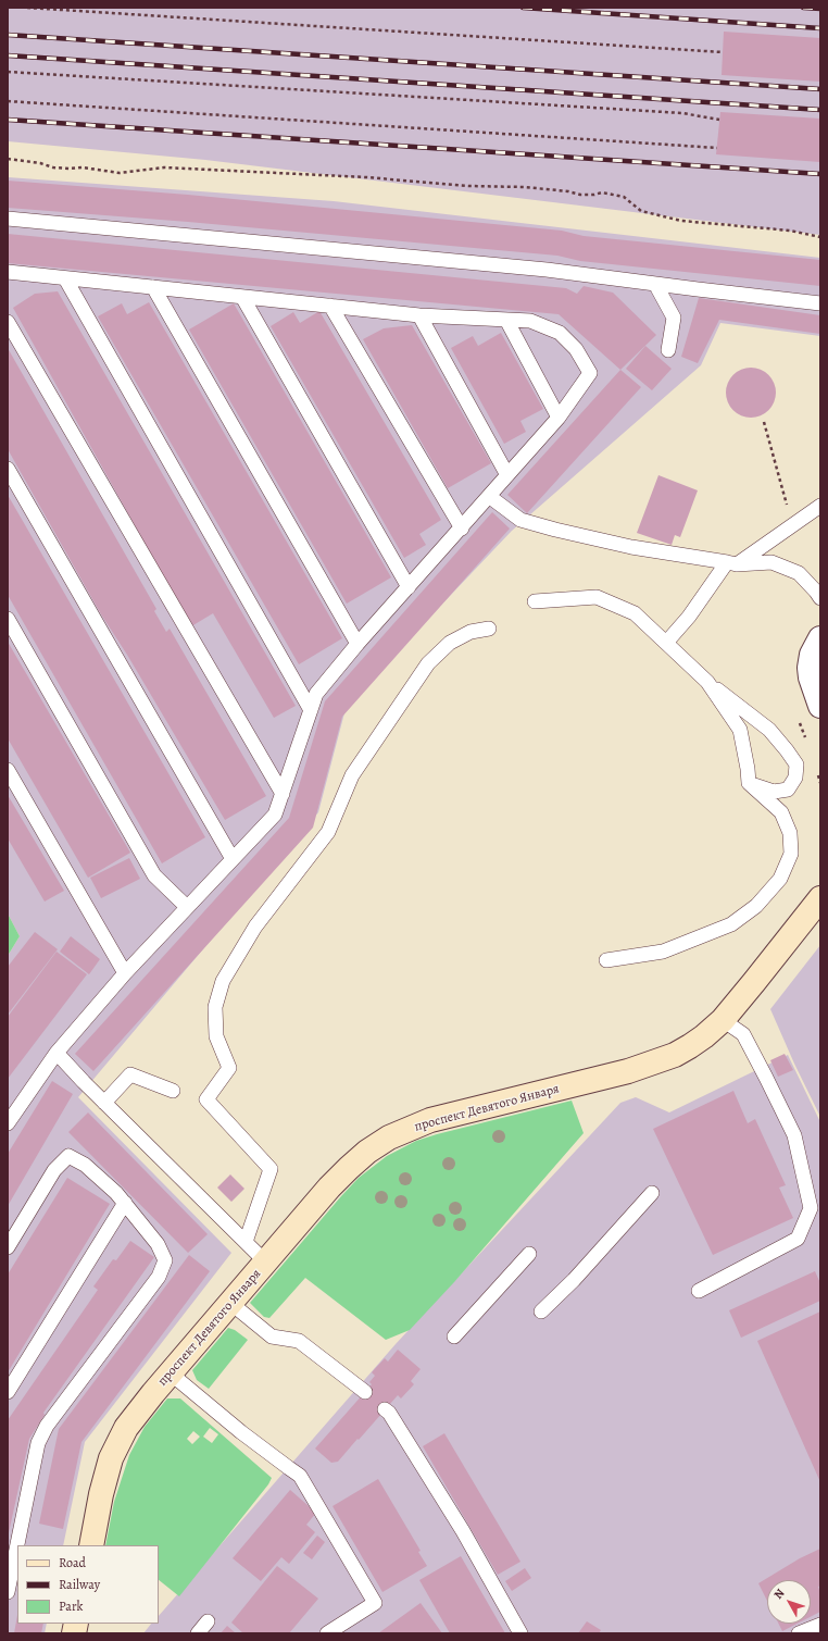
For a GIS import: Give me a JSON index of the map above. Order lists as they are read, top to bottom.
{
  "streets": {
    "street": ["проспект Девятого Января"]
  },
  "legend": ["Road", "Railway", "Park"],
  "north": "top left"
}
